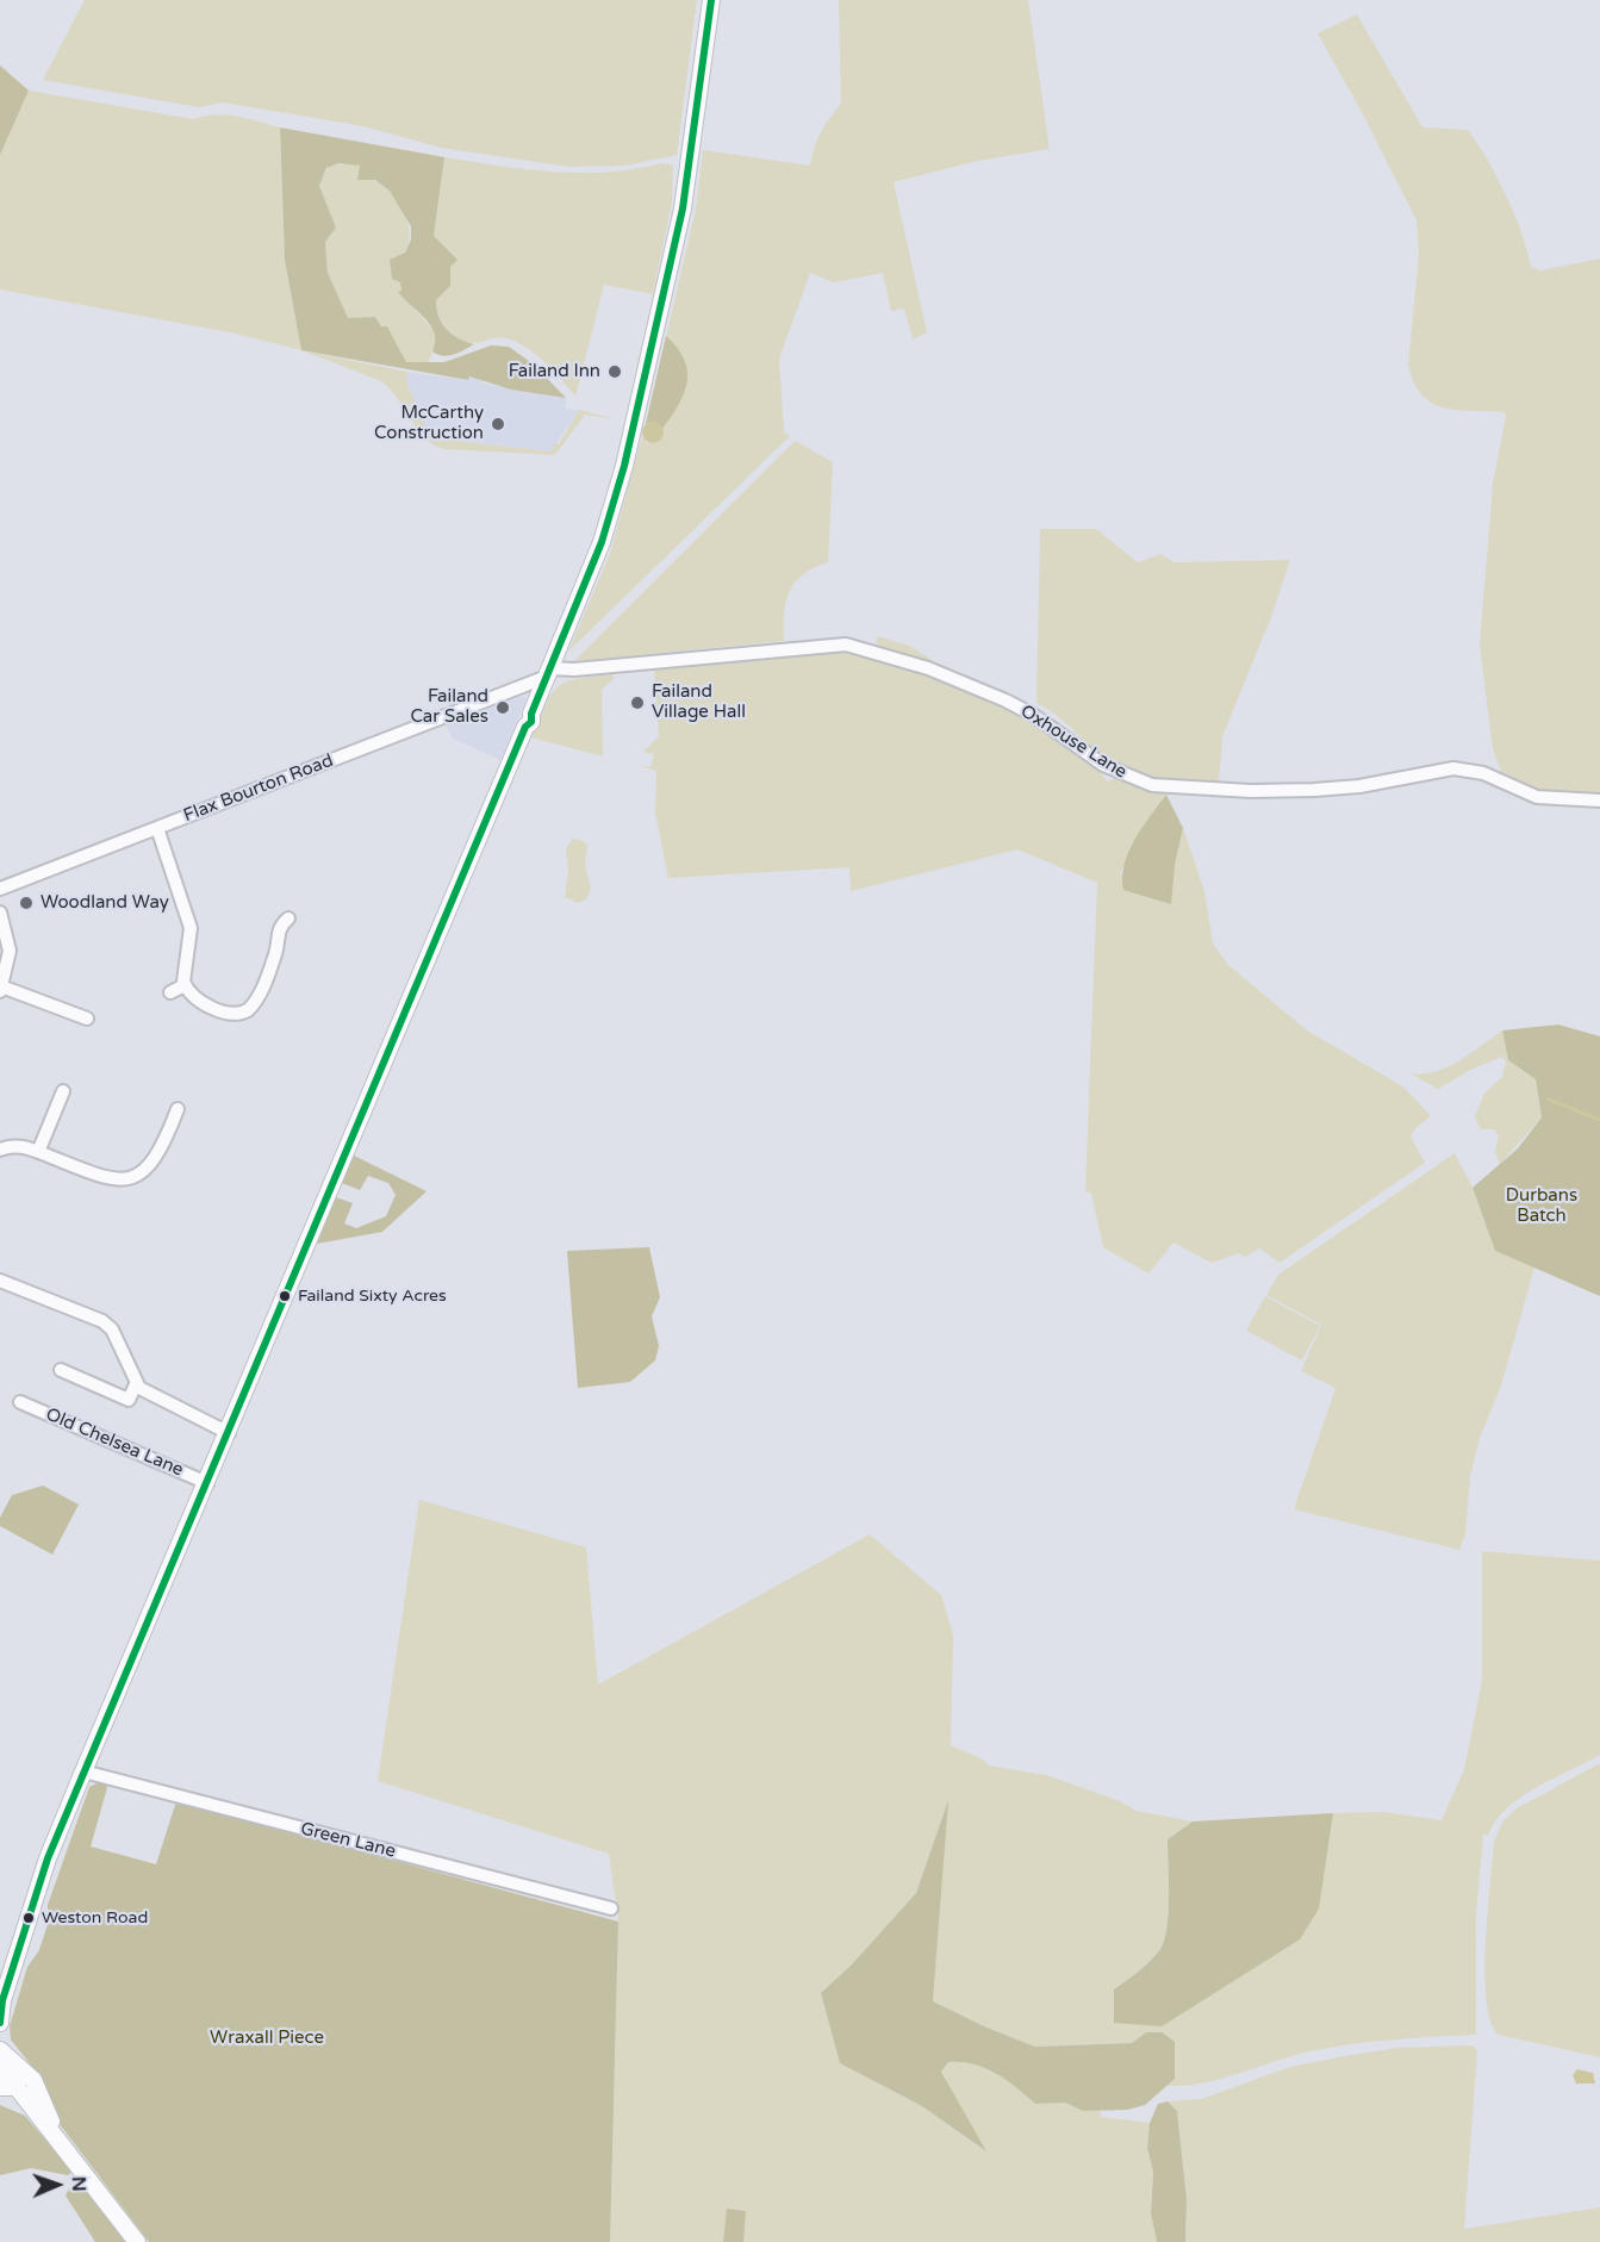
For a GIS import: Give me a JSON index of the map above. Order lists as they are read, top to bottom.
{
  "streets": {
    "street": [
      "Oxhouse Lane",
      "Flax Bourton Road",
      "Old Chelsea Lane",
      "Green Lane"
    ]
  },
  "crossings": [
    ["Oxhouse Lane", "Flax Bourton Road"]
  ],
  "parks": ["Durbans Batch", "Wraxall Piece"],
  "places": [
    "Failand Inn",
    "McCarthy Construction",
    "Failand Village Hall",
    "Failand Car Sales",
    "Woodland Way",
    "Failand Sixty Acres",
    "Weston Road"
  ],
  "north": "right"
}
